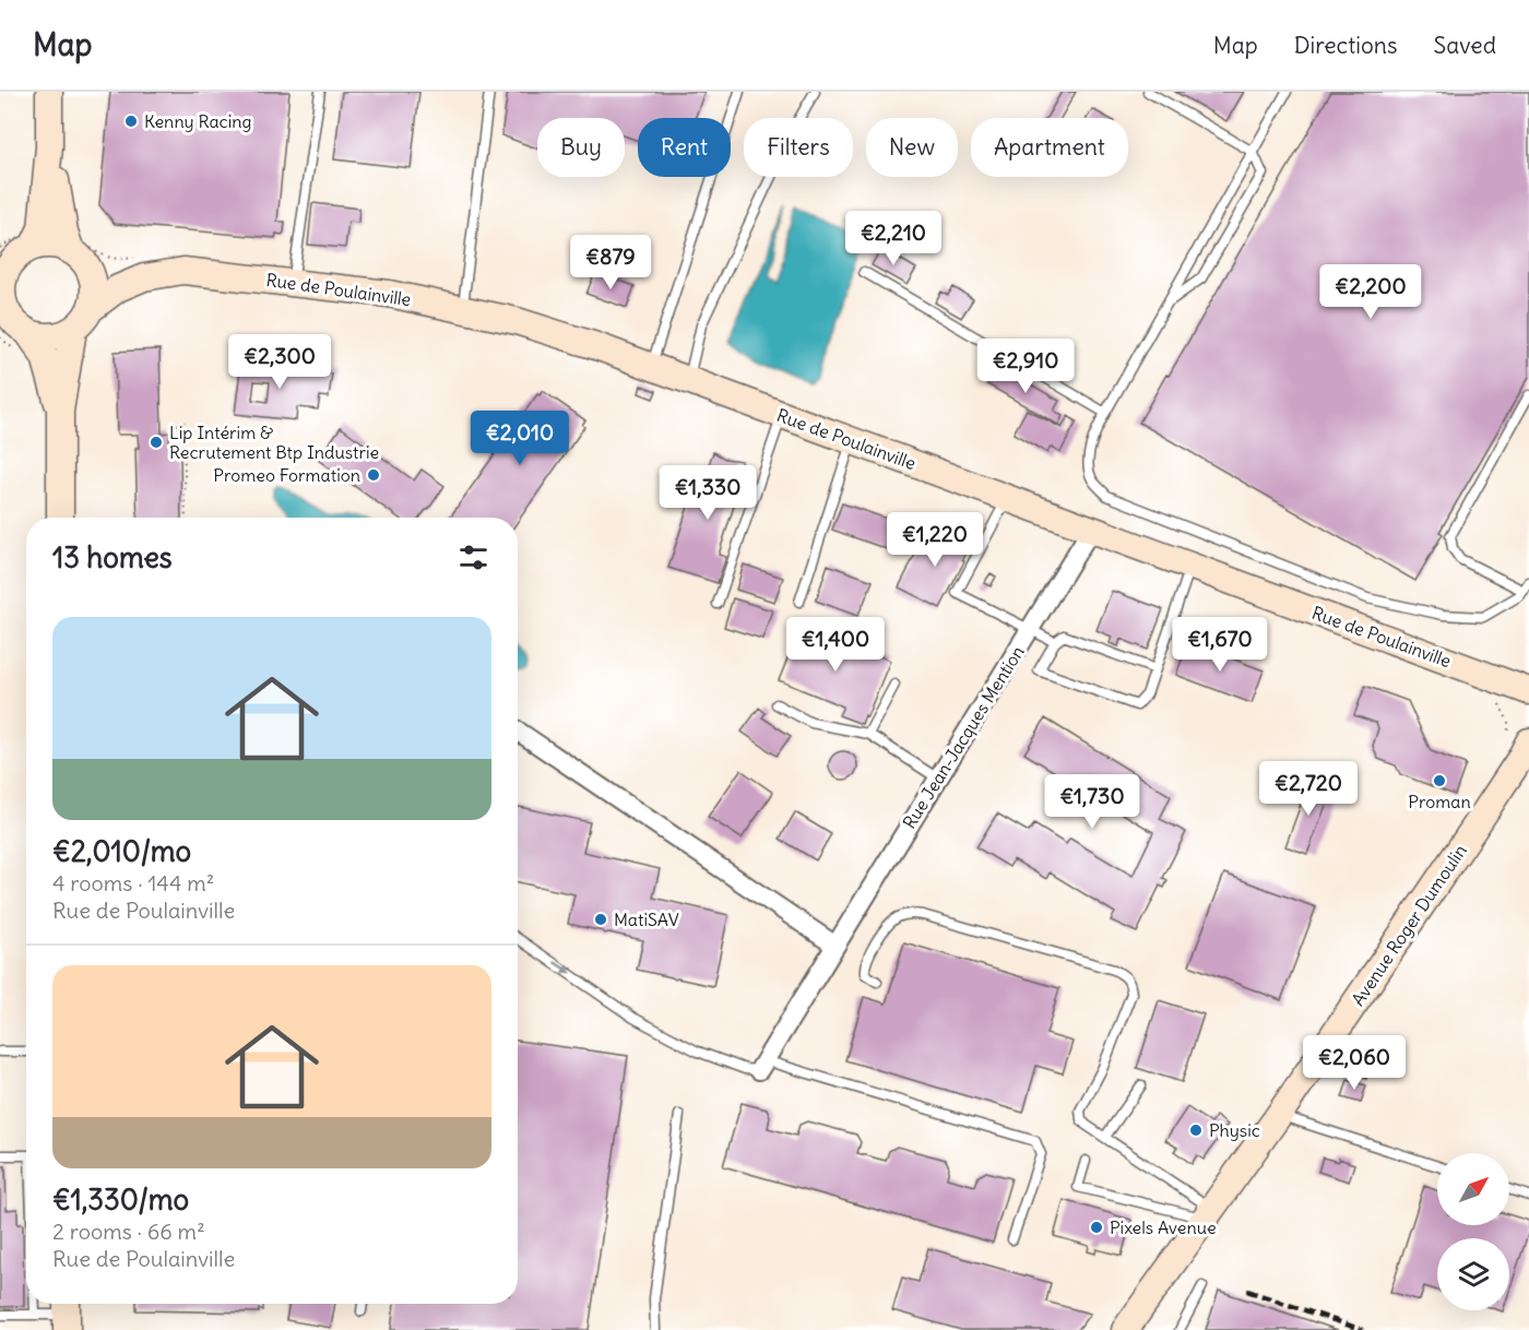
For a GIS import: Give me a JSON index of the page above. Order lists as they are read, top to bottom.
{
  "streets": {
    "street": ["Rue de Poulainville", "Rue Jean-Jacques Mention", "Avenue Roger Dumoulin"]
  },
  "crossings": [
    ["Rue de Poulainville", "Rue Jean-Jacques Mention"]
  ],
  "places": [
    "Kenny Racing",
    "Lip Intérim & Recrutement Btp Industrie",
    "Promeo Formation",
    "Proman",
    "MatiSAV",
    "Physic",
    "Pixels Avenue"
  ],
  "north": "top right",
  "page": {
    "header": "Map",
    "nav": ["Map", "Directions", "Saved"],
    "chip": [
      "Buy",
      "Rent",
      "Filters",
      "New",
      "Apartment"
    ],
    "price": [
      "€2,210",
      "€879",
      "€2,200",
      "€2,300",
      "€2,910",
      "€2,010",
      "€1,330",
      "€1,220",
      "€1,400",
      "€1,670",
      "€2,720",
      "€1,730",
      "€2,060"
    ],
    "heading": "13 homes",
    "list": [
      {
        "name": "€2,010/mo",
        "note": "4 rooms · 144 m² · Rue de Poulainville"
      },
      {
        "name": "€1,330/mo",
        "note": "2 rooms · 66 m² · Rue de Poulainville"
      }
    ]
  }
}
